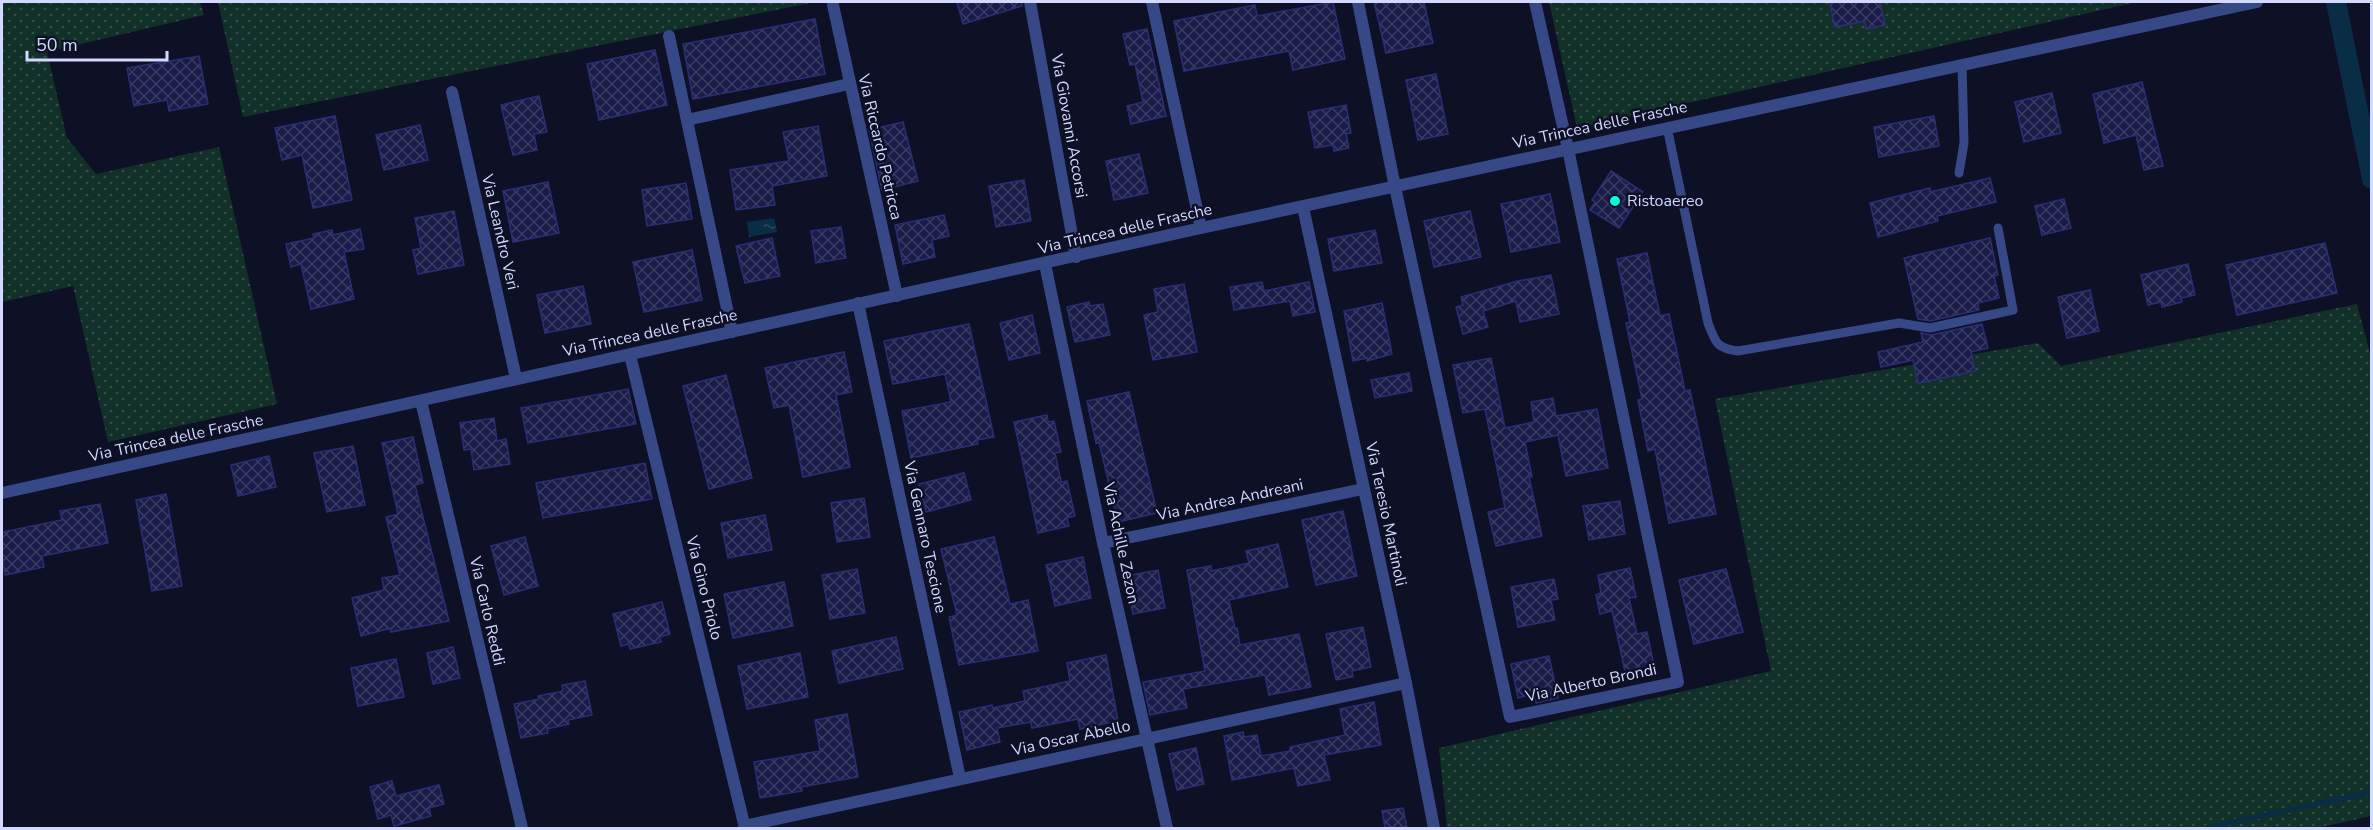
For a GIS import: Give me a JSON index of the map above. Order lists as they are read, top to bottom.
{
  "streets": {
    "street": [
      "Via Trincea delle Frasche",
      "Via Giovanni Accorsi",
      "Via Riccardo Petricca",
      "Via Leandro Veri",
      "Via Andrea Andreani",
      "Via Teresio Martinoli",
      "Via Gennaro Tescione",
      "Via Achille Zezon",
      "Via Gino Priolo",
      "Via Carlo Reddi",
      "Via Alberto Brondi",
      "Via Oscar Abello"
    ]
  },
  "crossings": [
    ["Via Trincea delle Frasche", "Via Giovanni Accorsi"],
    ["Via Trincea delle Frasche", "Via Riccardo Petricca"],
    ["Via Trincea delle Frasche", "Via Leandro Veri"],
    ["Via Trincea delle Frasche", "Via Teresio Martinoli"],
    ["Via Trincea delle Frasche", "Via Gennaro Tescione"],
    ["Via Trincea delle Frasche", "Via Achille Zezon"],
    ["Via Trincea delle Frasche", "Via Gino Priolo"],
    ["Via Trincea delle Frasche", "Via Carlo Reddi"],
    ["Via Trincea delle Frasche", "Via Alberto Brondi"],
    ["Via Andrea Andreani", "Via Teresio Martinoli"],
    ["Via Andrea Andreani", "Via Achille Zezon"],
    ["Via Teresio Martinoli", "Via Oscar Abello"],
    ["Via Gennaro Tescione", "Via Oscar Abello"],
    ["Via Achille Zezon", "Via Oscar Abello"],
    ["Via Gino Priolo", "Via Oscar Abello"]
  ],
  "places": ["Ristoaereo"],
  "scale_bar": "50 m"
}
